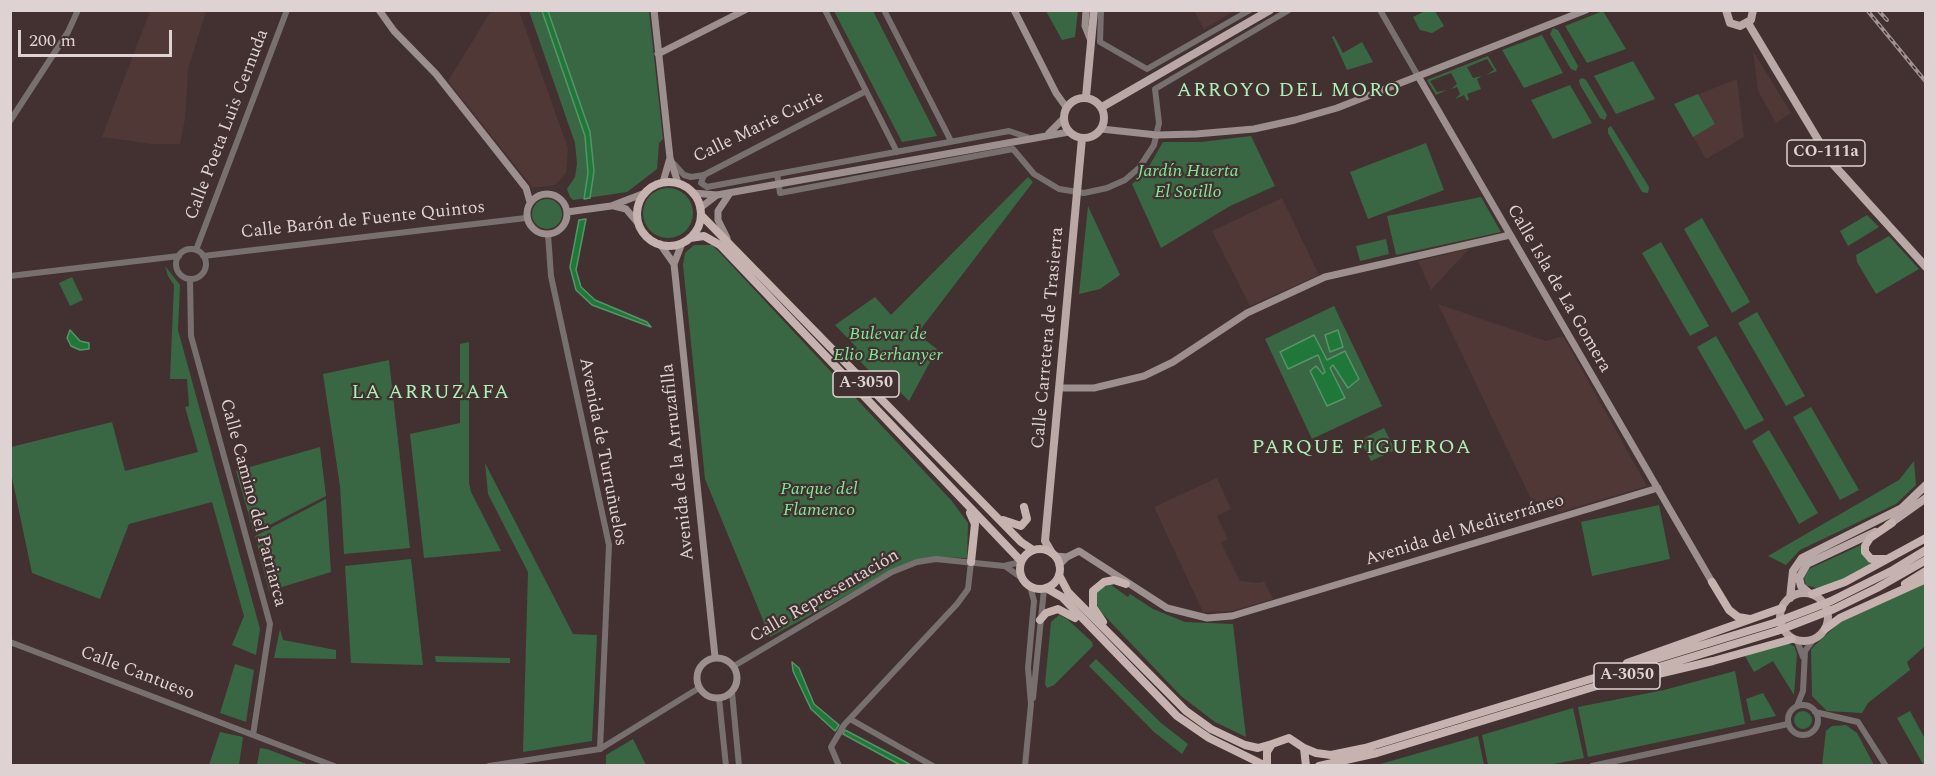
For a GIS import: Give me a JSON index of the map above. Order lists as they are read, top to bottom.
{
  "streets": {
    "highway": ["A-3050"],
    "main road": [
      "CO-111a",
      "Calle Isla de La Gomera",
      "Calle Carretera de Trasierra",
      "Avenida de la Arruzafilla",
      "Avenida del Mediterráneo"
    ],
    "street": [
      "Calle Poeta Luis Cernuda",
      "Calle Marie Curie",
      "Calle Barón de Fuente Quintos",
      "Avenida de Turruñuelos",
      "Calle Camino del Patriarca",
      "Calle Representación",
      "Calle Cantueso"
    ]
  },
  "crossings": [
    ["Calle Poeta Luis Cernuda", "Calle Barón de Fuente Quintos"],
    ["Calle Poeta Luis Cernuda", "Calle Camino del Patriarca"],
    ["Calle Barón de Fuente Quintos", "Avenida de Turruñuelos"],
    ["Calle Barón de Fuente Quintos", "Calle Camino del Patriarca"],
    ["Calle Isla de La Gomera", "Avenida del Mediterráneo"],
    ["A-3050", "Avenida de la Arruzafilla"],
    ["A-3050", "Calle Representación"],
    ["Avenida de la Arruzafilla", "Calle Representación"],
    ["Calle Camino del Patriarca", "Calle Cantueso"]
  ],
  "districts": ["ARROYO DEL MORO", "LA ARRUZAFA", "PARQUE FIGUEROA"],
  "parks": ["Jardín Huerta El Sotillo", "Bulevar de Elio Berhanyer", "Parque del Flamenco"],
  "scale_bar": "200 m"
}
